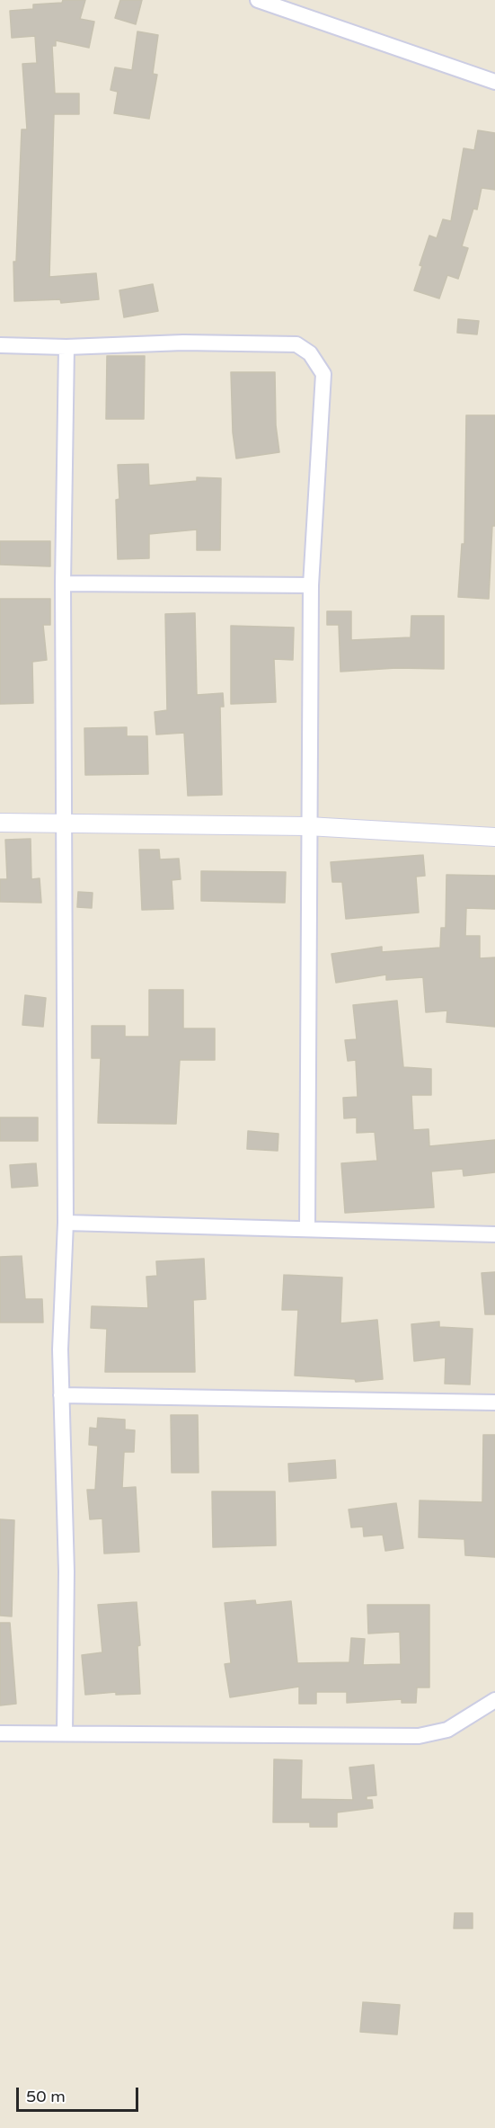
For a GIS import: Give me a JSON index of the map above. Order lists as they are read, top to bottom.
{
  "scale_bar": "50 m"
}
